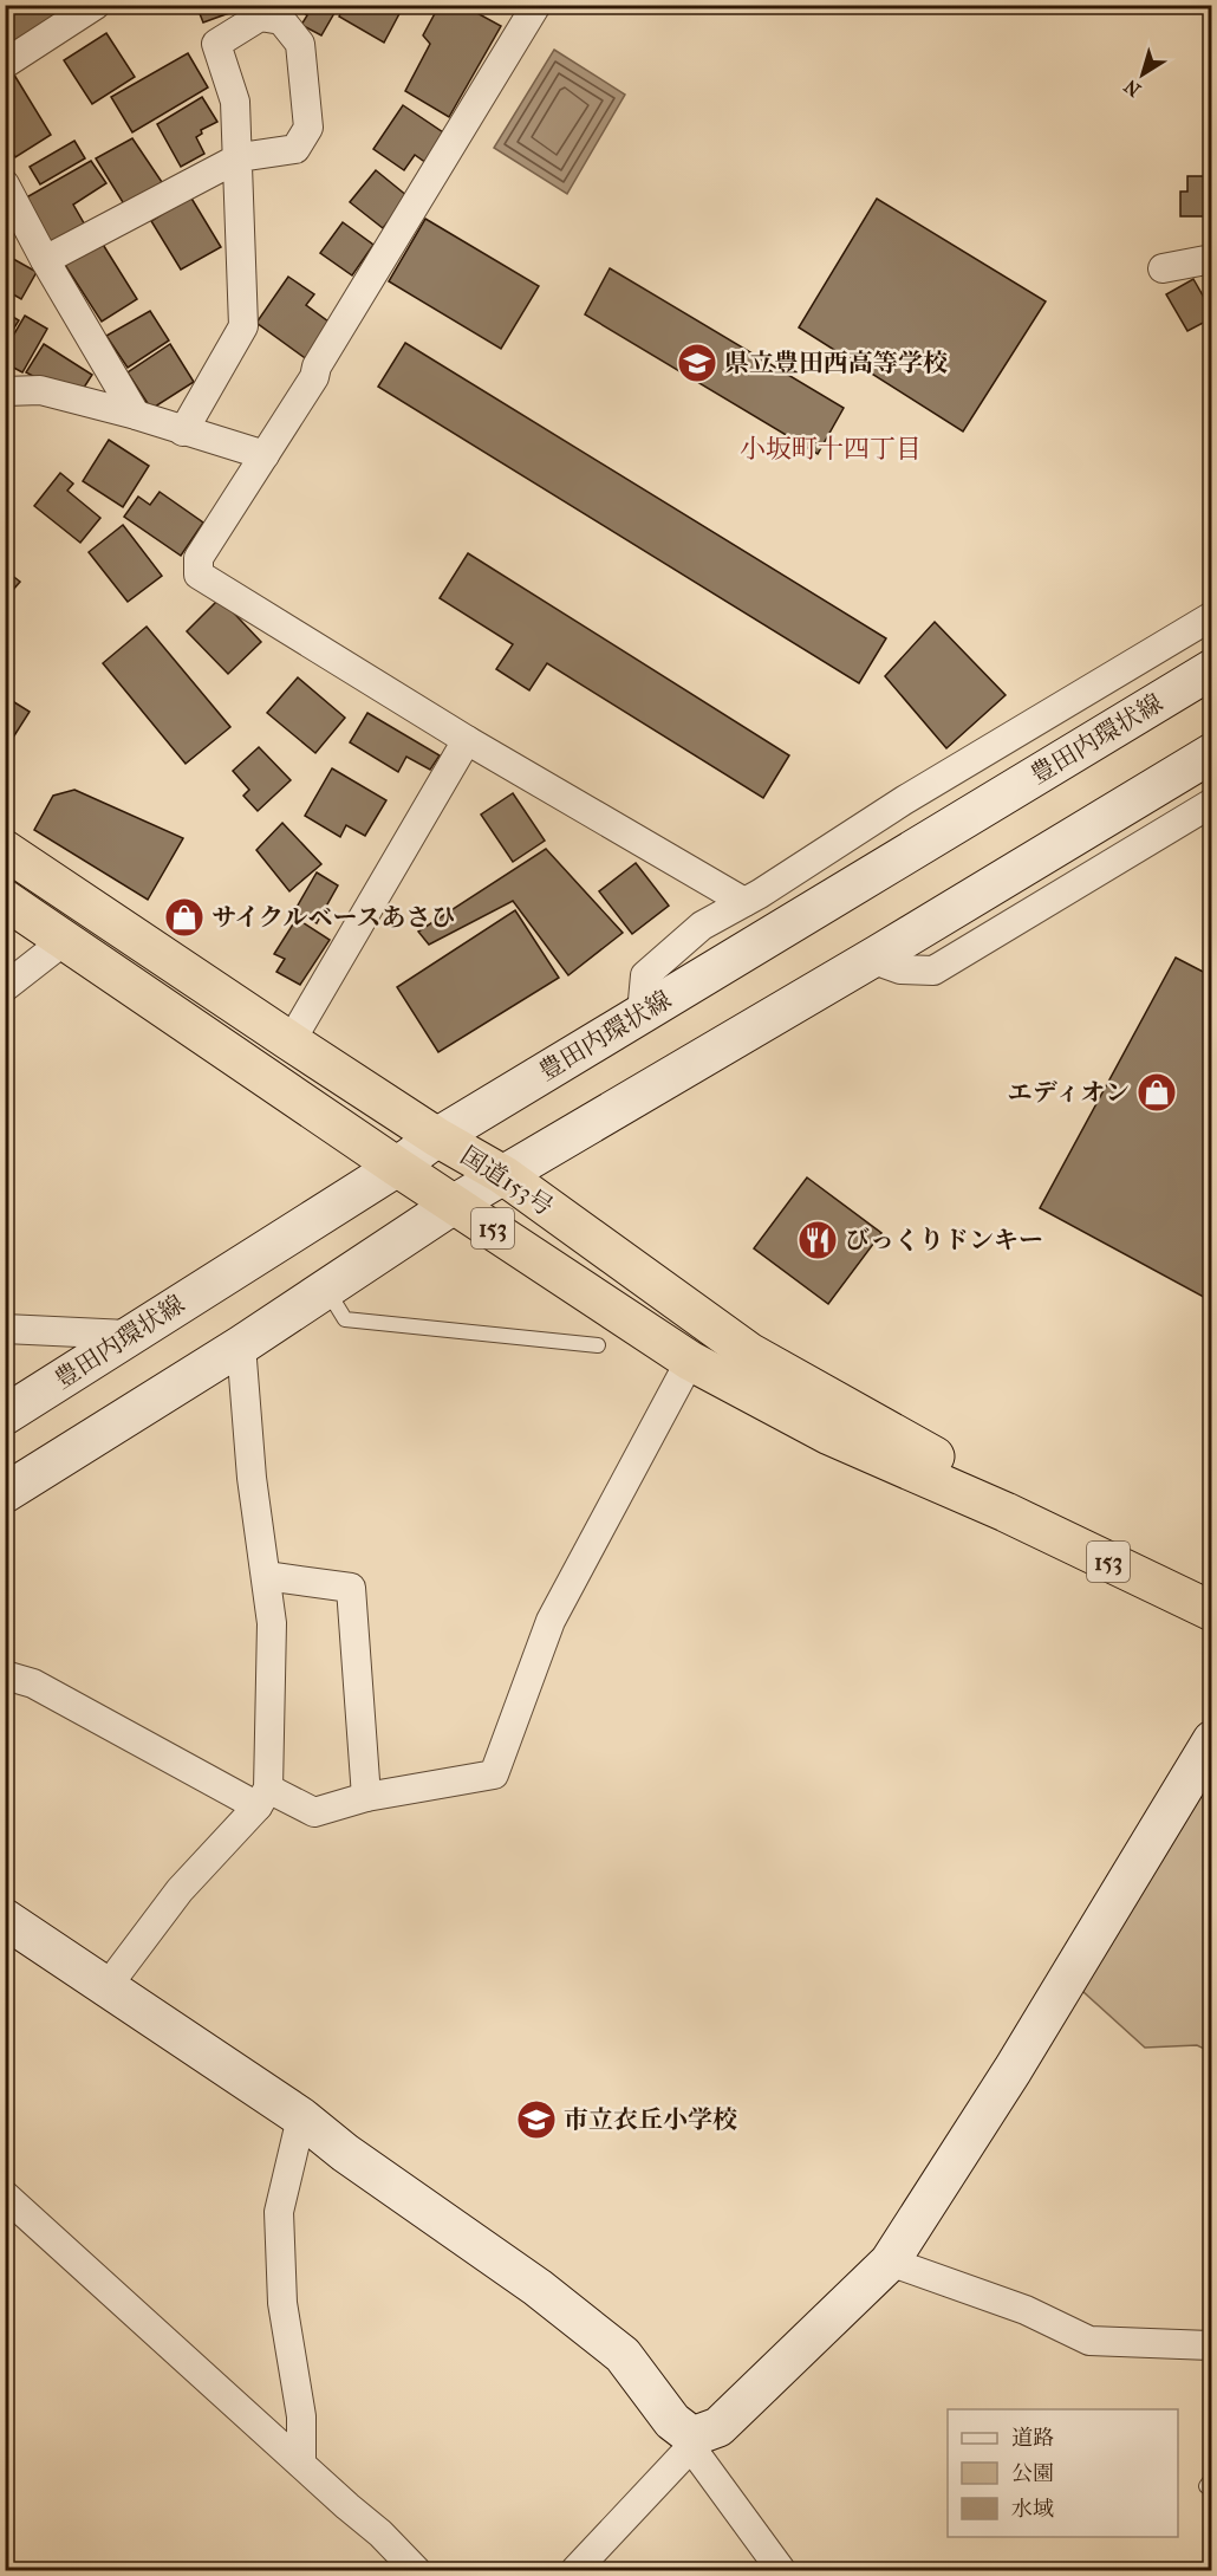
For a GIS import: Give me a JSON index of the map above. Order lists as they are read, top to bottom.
{
  "streets": {
    "highway": ["国道153号", "153"],
    "street": ["豊田内環状線"]
  },
  "crossings": [
    ["豊田内環状線", "国道153号"]
  ],
  "districts": ["小坂町十四丁目"],
  "places": {
    "school or university": ["県立豊田西高等学校", "市立衣丘小学校"],
    "shop": ["サイクルベースあさひ", "エディオン"],
    "restaurant": ["びっくりドンキー"]
  },
  "legend": ["道路", "公園", "水域"],
  "north": "bottom left"
}
